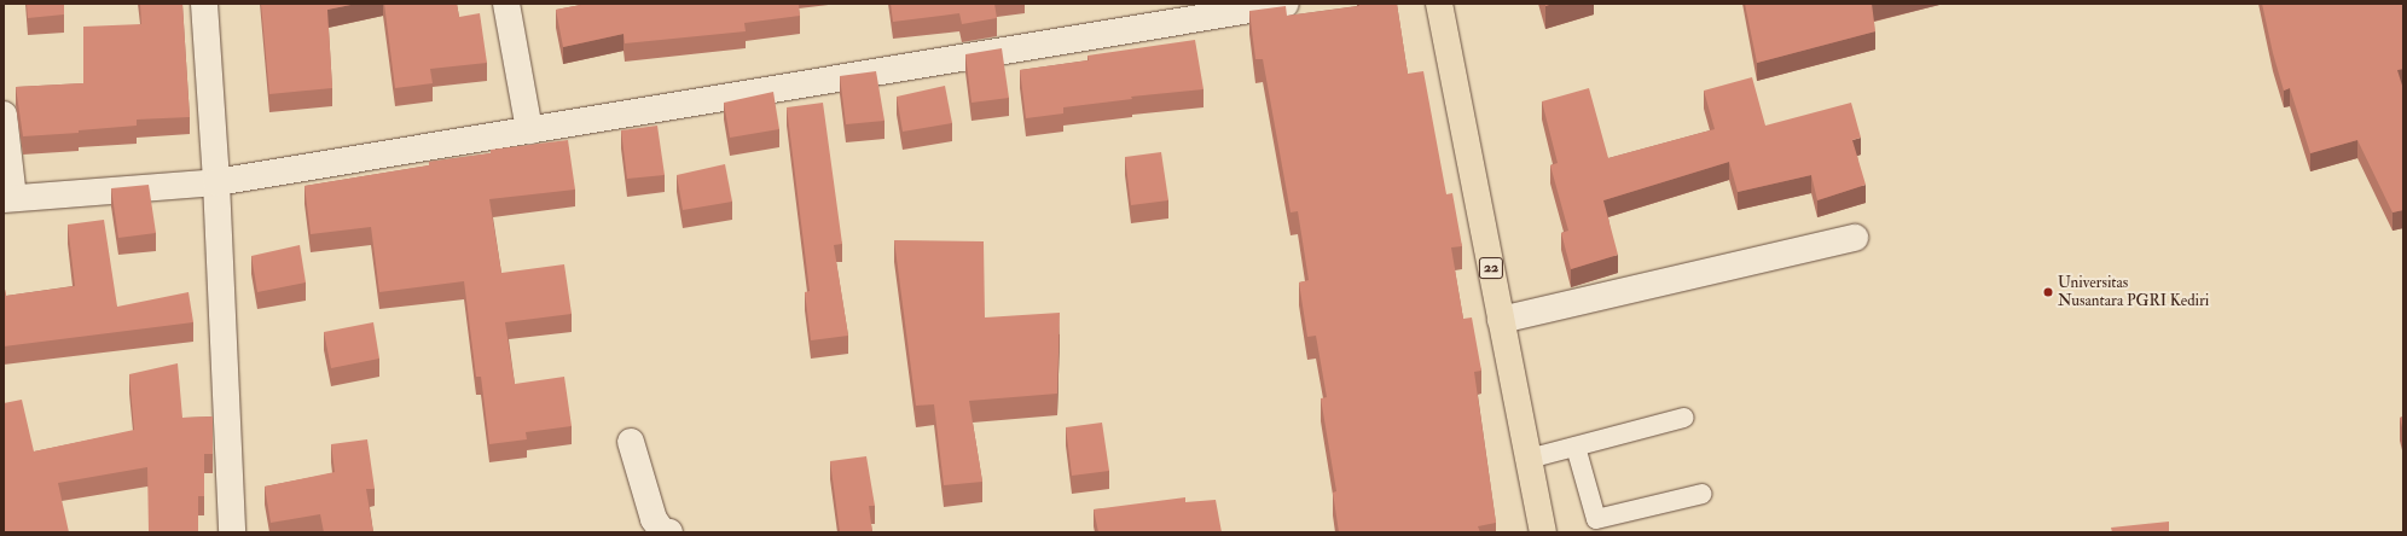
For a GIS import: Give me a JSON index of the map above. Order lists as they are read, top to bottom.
{
  "streets": {
    "highway": ["22"]
  },
  "places": ["Universitas Nusantara PGRI Kediri"]
}
